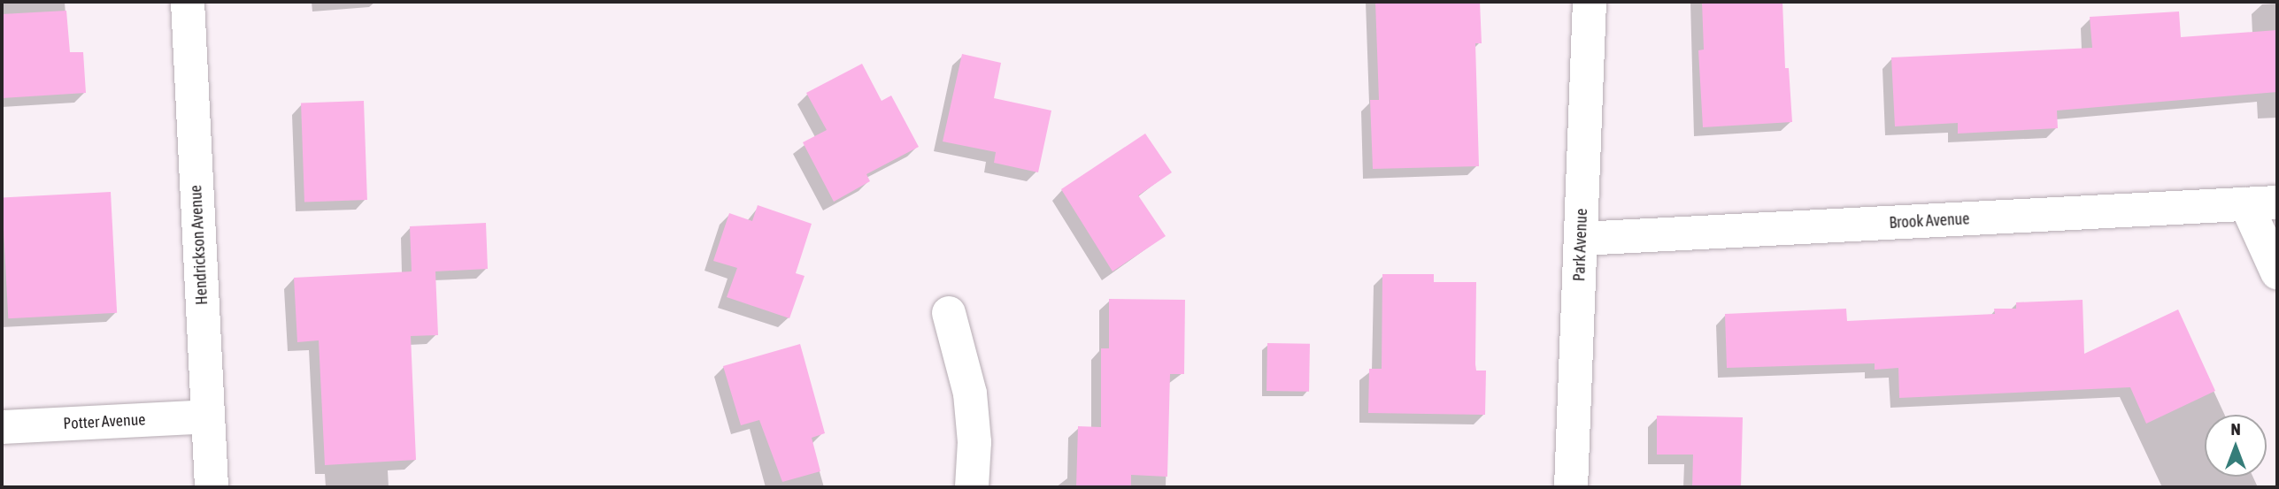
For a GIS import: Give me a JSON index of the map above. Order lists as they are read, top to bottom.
{
  "streets": {
    "street": [
      "Brook Avenue",
      "Hendrickson Avenue",
      "Park Avenue",
      "Potter Avenue"
    ]
  },
  "crossings": [
    ["Brook Avenue", "Park Avenue"],
    ["Hendrickson Avenue", "Potter Avenue"]
  ],
  "north": "top"
}
